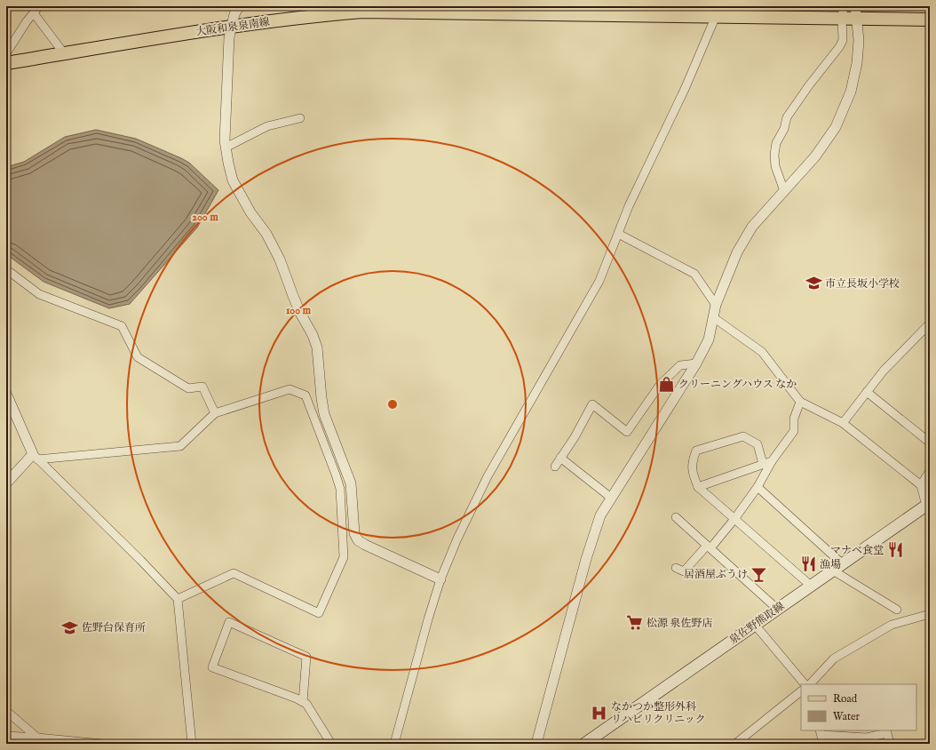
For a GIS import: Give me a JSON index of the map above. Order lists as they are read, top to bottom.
{
  "streets": {
    "main road": ["大阪和泉泉南線", "泉佐野熊取線"]
  },
  "places": {
    "school or university": ["市立長坂小学校", "佐野台保育所"],
    "shop": ["クリーニングハウス なか"],
    "restaurant": ["マナベ食堂", "漁場"],
    "bar": ["居酒屋ぶうけ"],
    "supermarket": ["松源 泉佐野店"],
    "hospital": ["なかつか整形外科 リハビリクリニック"]
  },
  "legend": ["Road", "Water"],
  "rings": ["200 m", "100 m"]
}
